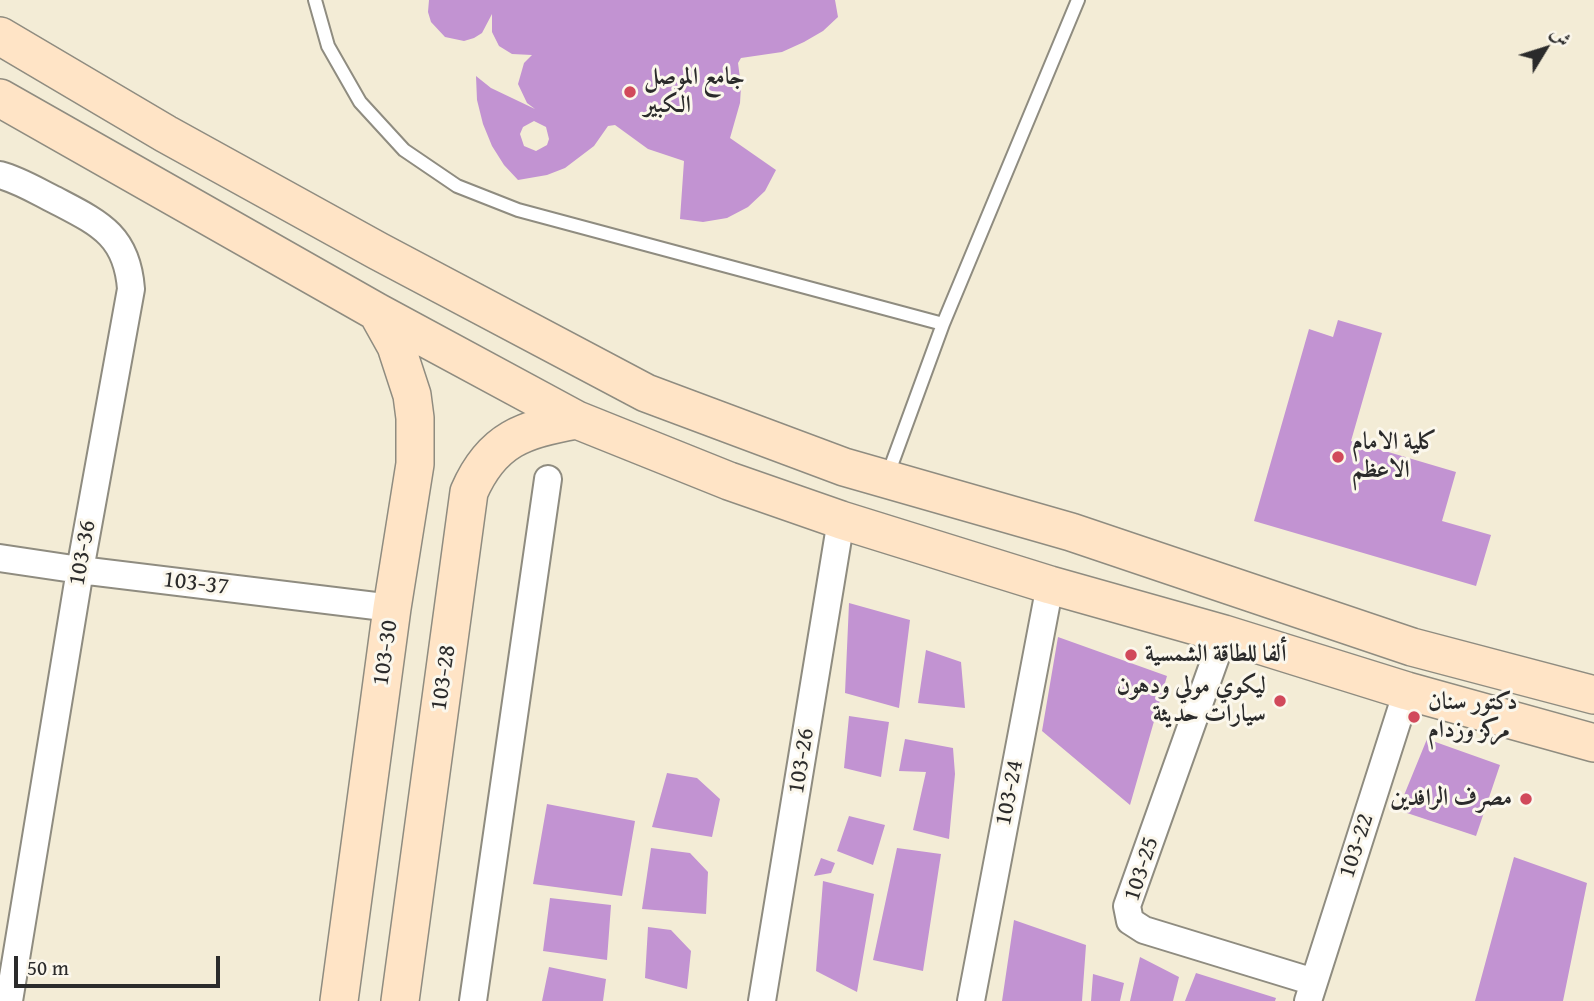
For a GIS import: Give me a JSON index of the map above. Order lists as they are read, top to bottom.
{
  "streets": {
    "main road": ["103-30", "103-28"],
    "street": [
      "103-36",
      "103-37",
      "103-26",
      "103-24",
      "103-22",
      "103-25"
    ]
  },
  "crossings": [
    ["103-36", "103-37"],
    ["103-37", "103-30"],
    ["103-22", "103-25"]
  ],
  "places": [
    "جامع الموصل الكبير",
    "كلية الامام الاعظم",
    "ألفا للطاقة الشمسية",
    "ليكوي مولي ودهون سيارات حديثة",
    "دكتور سنان مركز وزدام",
    "مصرف الرافدين"
  ],
  "scale_bar": "50 m",
  "north": "top right"
}
